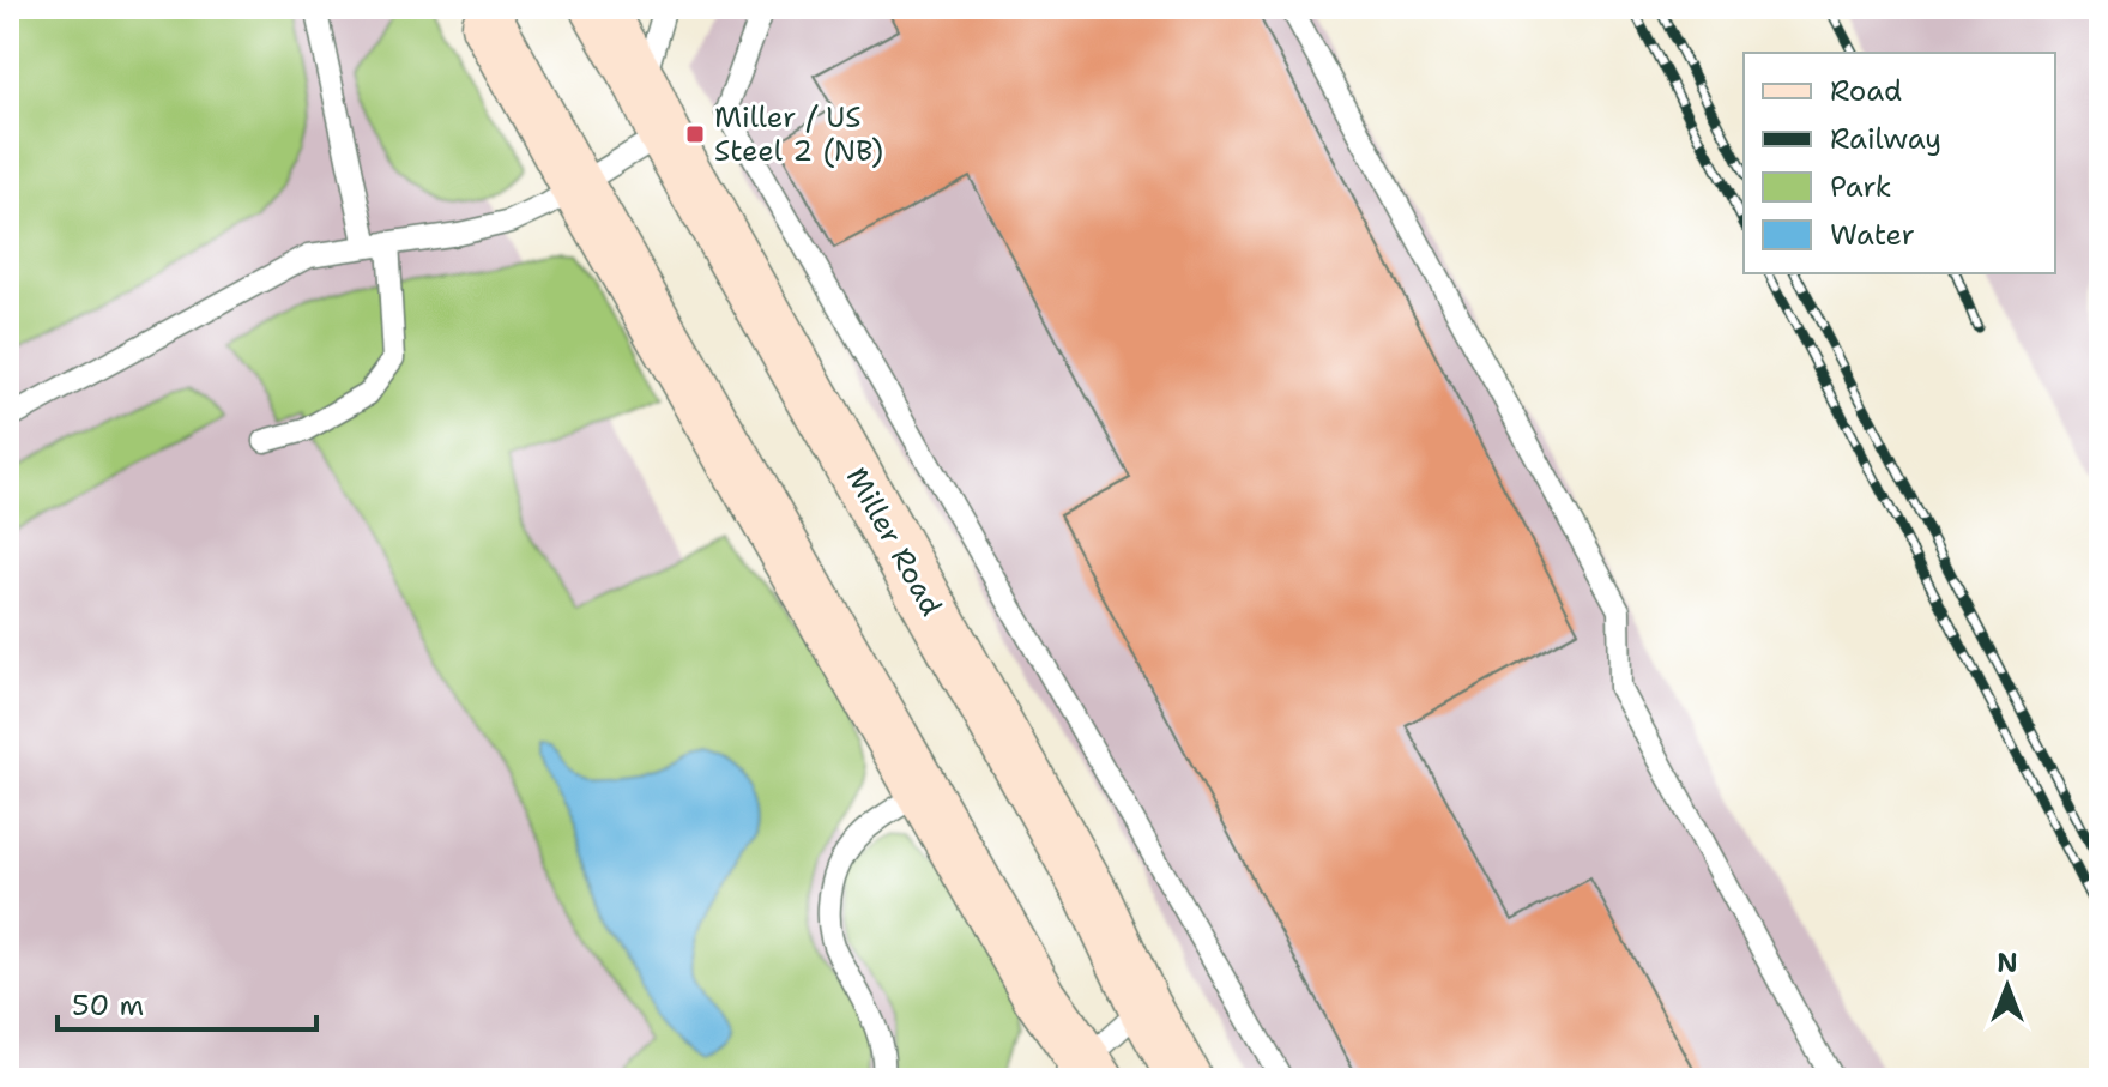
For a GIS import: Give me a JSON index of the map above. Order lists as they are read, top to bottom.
{
  "streets": {
    "main road": ["Miller Road"]
  },
  "places": {
    "transit": ["Miller / US Steel 2 (NB)"]
  },
  "legend": [
    "Road",
    "Railway",
    "Park",
    "Water"
  ],
  "scale_bar": "50 m",
  "north": "top"
}
